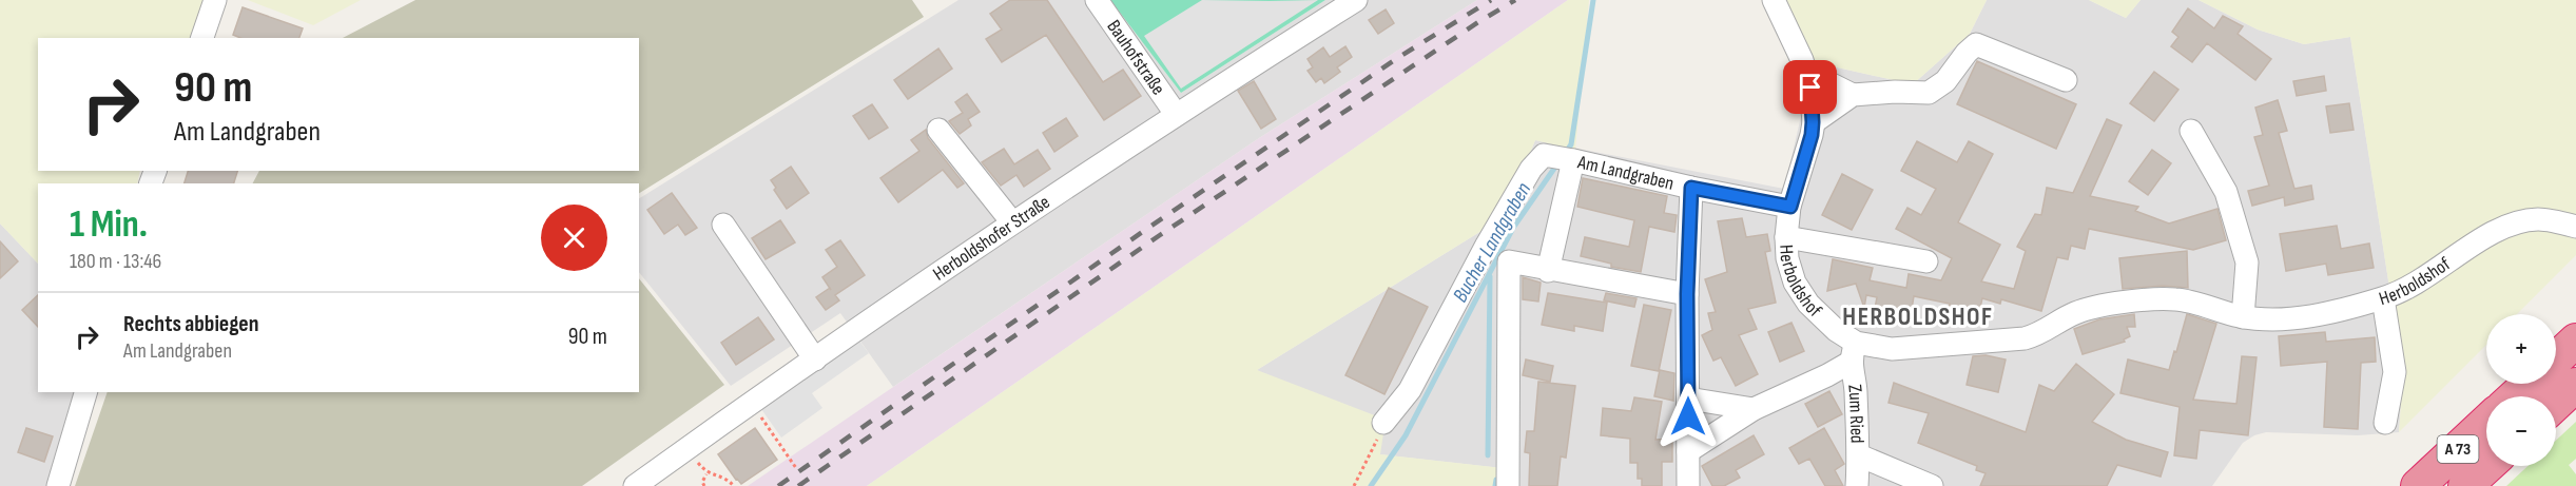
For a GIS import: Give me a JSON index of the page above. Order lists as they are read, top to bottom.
{
  "streets": {
    "highway": ["A 73"],
    "street": [
      "Bauhofstraße",
      "Am Landgraben",
      "Herboldshofer Straße",
      "Herboldshof",
      "Zum Ried"
    ]
  },
  "crossings": [
    ["Bauhofstraße", "Herboldshofer Straße"],
    ["Am Landgraben", "Herboldshof"],
    ["Herboldshof", "Zum Ried"]
  ],
  "districts": ["HERBOLDSHOF"],
  "water": ["Bucher Landgraben"],
  "page": {
    "turn": ["90 m", "Am Landgraben"],
    "heading": ["1 Min.", "180 m · 13:46"],
    "list": [
      {
        "name": "Rechts abbiegen",
        "note": "Am Landgraben",
        "value": "90 m"
      }
    ],
    "map_buttons": ["+", "−"]
  }
}
